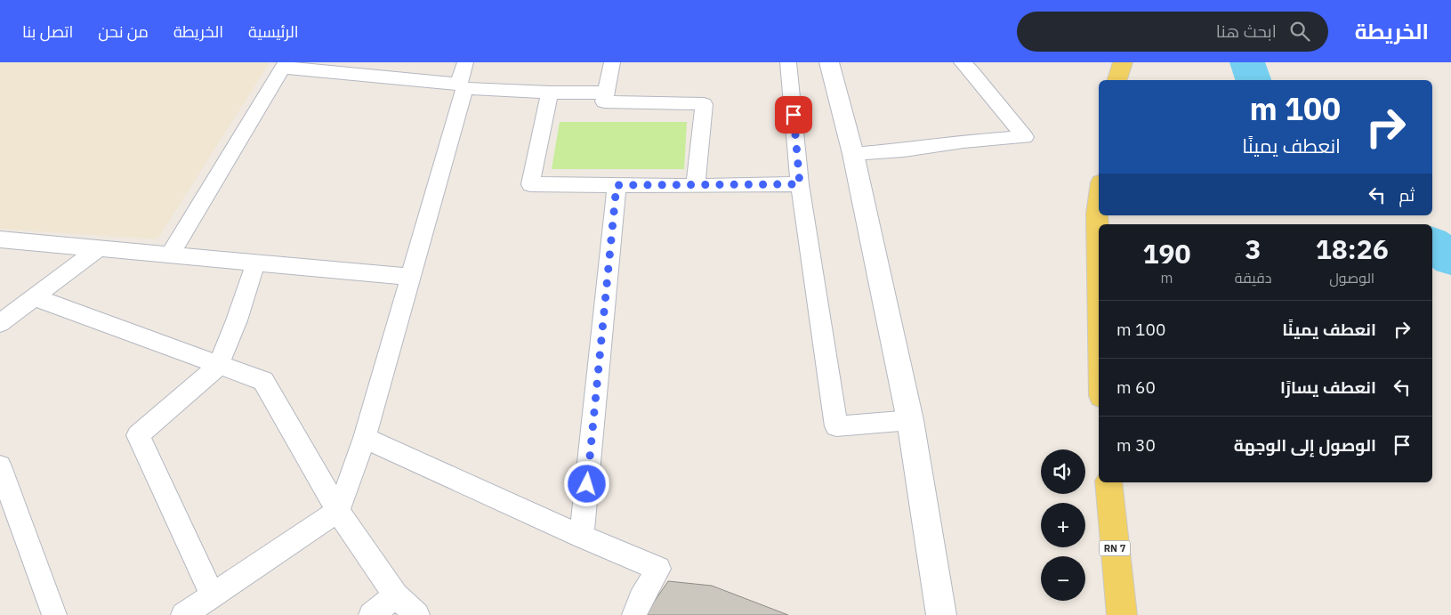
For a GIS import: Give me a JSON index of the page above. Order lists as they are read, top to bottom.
{
  "streets": {
    "main road": ["RN 7"]
  },
  "page": {
    "header": "الخريطة",
    "search": "ابحث هنا",
    "nav": [
      "الرئيسية",
      "الخريطة",
      "من نحن",
      "اتصل بنا"
    ],
    "turn": ["100 m", "انعطف يمينًا"],
    "then": "ثم",
    "eta": [
      "18:26",
      "الوصول",
      "3",
      "دقيقة",
      "190",
      "m"
    ],
    "list": [
      {
        "name": "انعطف يمينًا",
        "value": "100 m"
      },
      {
        "name": "انعطف يسارًا",
        "value": "60 m"
      },
      {
        "name": "الوصول إلى الوجهة",
        "value": "30 m"
      }
    ],
    "map_buttons": ["+", "−"]
  }
}
